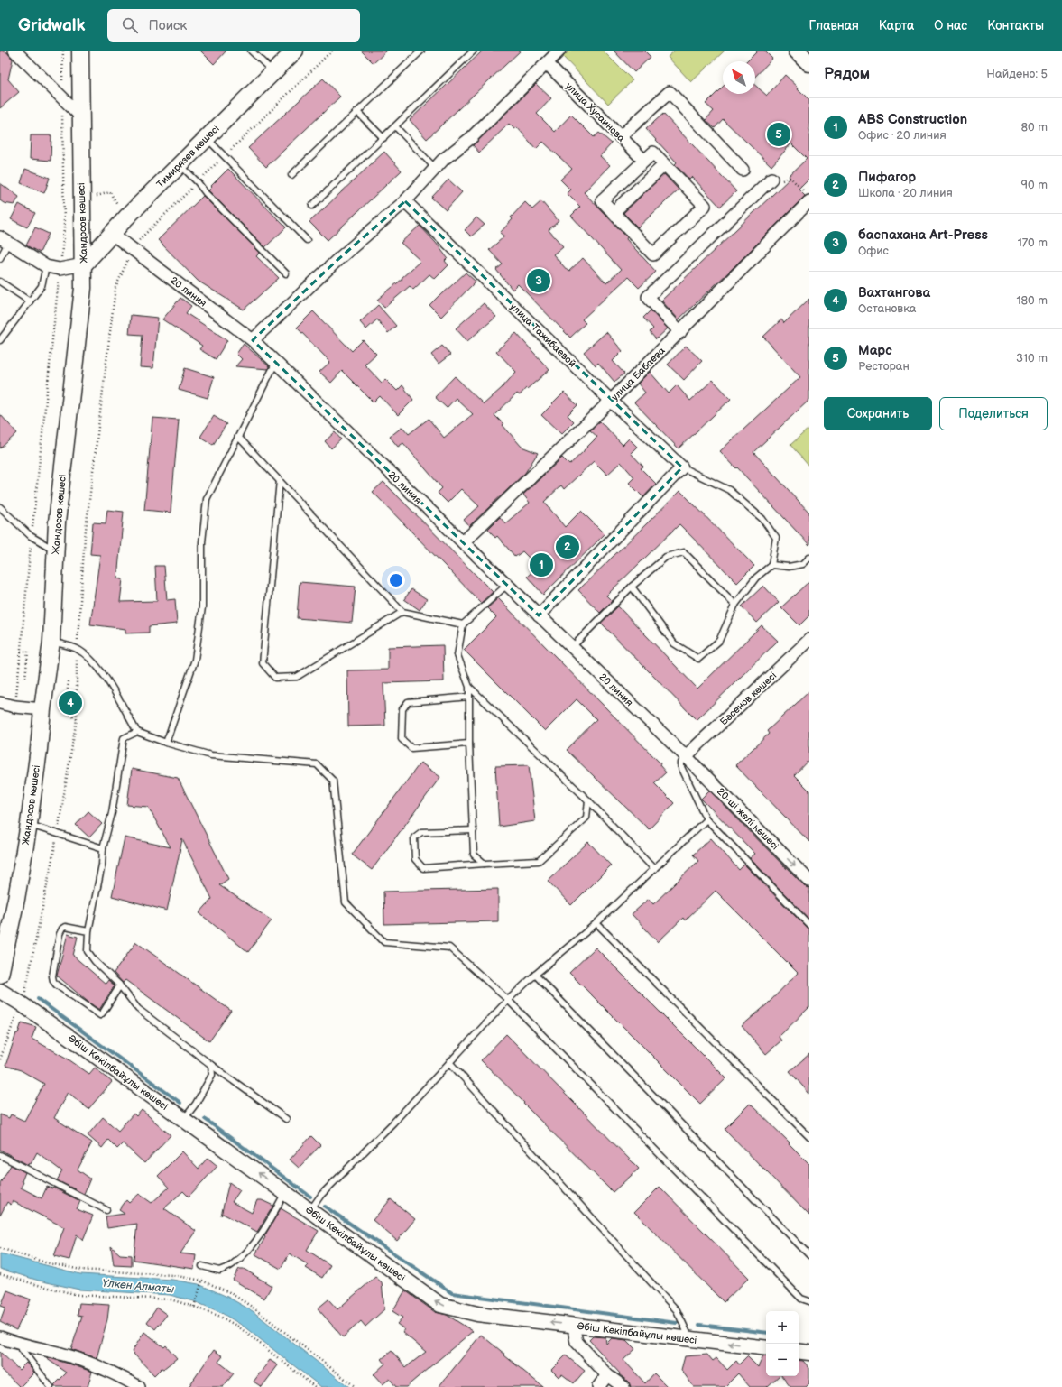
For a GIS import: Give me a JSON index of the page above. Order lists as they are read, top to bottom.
{
  "streets": {
    "main road": ["Тимирязев көшесі", "Жандосов көшесі"],
    "street": [
      "улица Хусаинова",
      "20 линия",
      "улица Тажибаевой",
      "улица Бабаева",
      "Бәсенов көшесі",
      "20-ші желі көшесі",
      "Әбіш Кекілбайұлы көшесі"
    ]
  },
  "crossings": [
    ["Тимирязев көшесі", "Жандосов көшесі"],
    ["Тимирязев көшесі", "20 линия"],
    ["20 линия", "улица Бабаева"],
    ["20 линия", "Бәсенов көшесі"],
    ["20 линия", "20-ші желі көшесі"],
    ["улица Тажибаевой", "улица Бабаева"],
    ["Бәсенов көшесі", "20-ші желі көшесі"]
  ],
  "one_way": ["20-ші желі көшесі", "Әбіш Кекілбайұлы көшесі"],
  "water": ["Үлкен Алматы"],
  "north": "top left",
  "page": {
    "header": "Gridwalk",
    "search": "Поиск",
    "nav": [
      "Главная",
      "Карта",
      "О нас",
      "Контакты"
    ],
    "heading": ["Рядом", "Найдено: 5"],
    "list": [
      {
        "mark": "1",
        "name": "ABS Construction",
        "note": "Офис · 20 линия",
        "value": "80 m"
      },
      {
        "mark": "2",
        "name": "Пифагор",
        "note": "Школа · 20 линия",
        "value": "90 m"
      },
      {
        "mark": "3",
        "name": "баспахана Art-Press",
        "note": "Офис",
        "value": "170 m"
      },
      {
        "mark": "4",
        "name": "Вахтангова",
        "note": "Остановка",
        "value": "180 m"
      },
      {
        "mark": "5",
        "name": "Марс",
        "note": "Ресторан",
        "value": "310 m"
      }
    ],
    "pins": [
      "5",
      "3",
      "2",
      "1",
      "4"
    ],
    "buttons": ["Сохранить", "Поделиться"],
    "map_buttons": ["+", "−"]
  }
}
